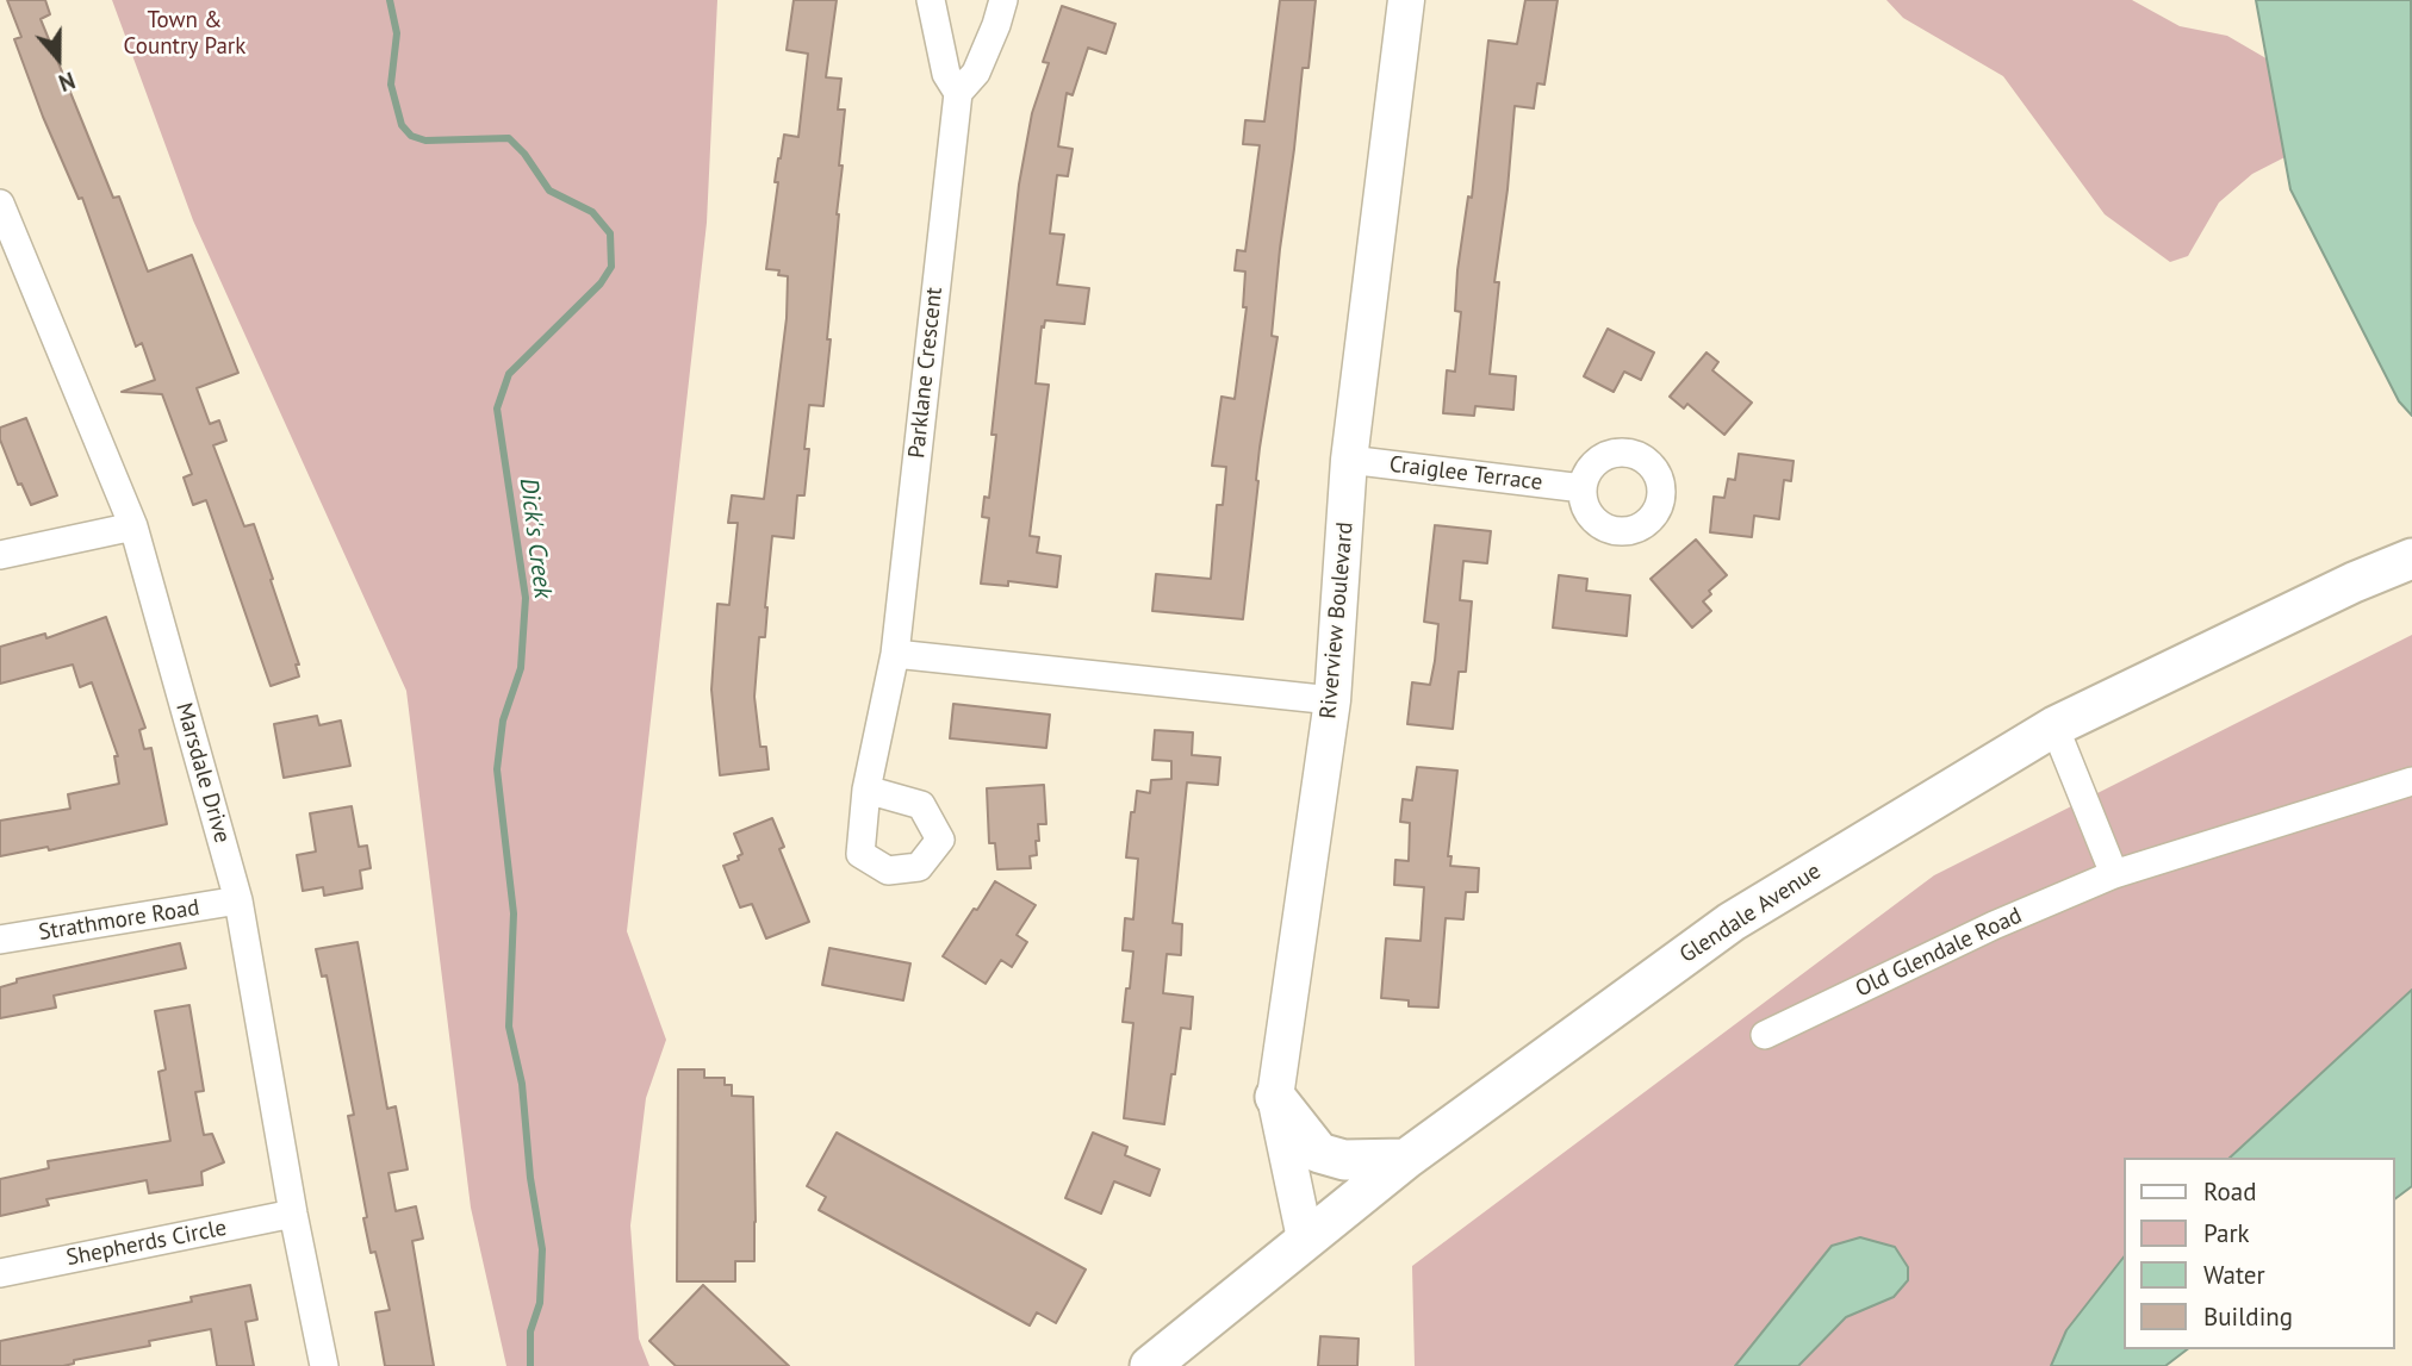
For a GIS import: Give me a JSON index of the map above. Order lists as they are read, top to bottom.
{
  "streets": {
    "main road": ["Glendale Avenue"],
    "street": [
      "Parklane Crescent",
      "Craiglee Terrace",
      "Riverview Boulevard",
      "Marsdale Drive",
      "Strathmore Road",
      "Old Glendale Road",
      "Shepherds Circle"
    ]
  },
  "crossings": [
    ["Craiglee Terrace", "Riverview Boulevard"],
    ["Riverview Boulevard", "Glendale Avenue"],
    ["Marsdale Drive", "Strathmore Road"],
    ["Marsdale Drive", "Shepherds Circle"]
  ],
  "water": ["Dick's Creek"],
  "parks": ["Town & Country Park"],
  "legend": [
    "Road",
    "Park",
    "Water",
    "Building"
  ],
  "north": "bottom"
}
